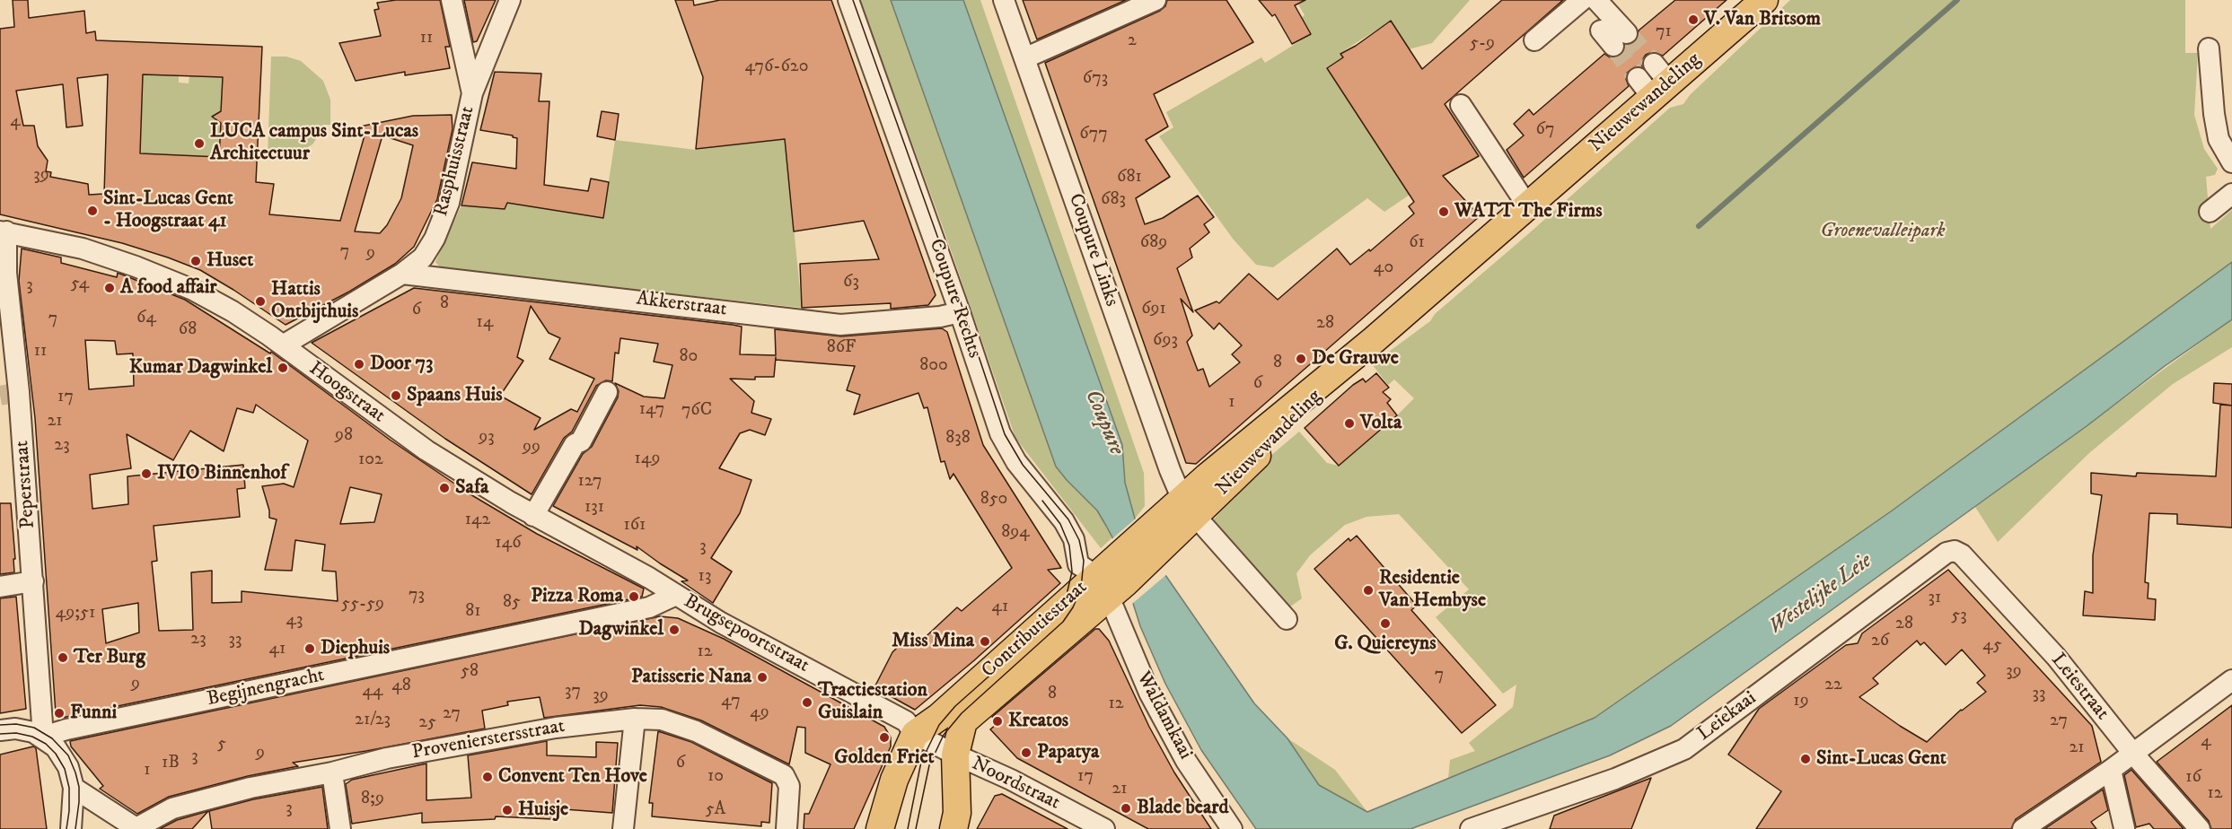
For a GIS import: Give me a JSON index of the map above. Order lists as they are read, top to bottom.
{
  "streets": {
    "main road": ["Nieuwewandeling", "Contributiestraat"],
    "street": [
      "Rasphuisstraat",
      "Coupure Links",
      "Coupure Rechts",
      "Akkerstraat",
      "Hoogstraat",
      "Peperstraat",
      "Brugsepoortstraat",
      "Leiestraat",
      "Begijnengracht",
      "Waldamkaai",
      "Leiekaai",
      "Provenierstersstraat",
      "Noordstraat"
    ]
  },
  "crossings": [
    ["Nieuwewandeling", "Coupure Links"],
    ["Nieuwewandeling", "Contributiestraat"],
    ["Rasphuisstraat", "Akkerstraat"],
    ["Rasphuisstraat", "Hoogstraat"],
    ["Coupure Rechts", "Akkerstraat"],
    ["Coupure Rechts", "Contributiestraat"],
    ["Coupure Rechts", "Waldamkaai"],
    ["Hoogstraat", "Peperstraat"],
    ["Hoogstraat", "Brugsepoortstraat"],
    ["Hoogstraat", "Begijnengracht"],
    ["Peperstraat", "Begijnengracht"],
    ["Contributiestraat", "Brugsepoortstraat"],
    ["Contributiestraat", "Waldamkaai"],
    ["Contributiestraat", "Noordstraat"],
    ["Brugsepoortstraat", "Begijnengracht"],
    ["Brugsepoortstraat", "Noordstraat"],
    ["Leiestraat", "Leiekaai"]
  ],
  "water": ["Coupure", "Westelijke Leie"],
  "parks": ["Groenevalleipark"],
  "places": [
    "V. Van Britsom",
    "LUCA campus Sint-Lucas Architectuur",
    "Sint-Lucas Gent - Hoogstraat 41",
    "WATT The Firms",
    "Huset",
    "A food affair",
    "Hattis Ontbijthuis",
    "De Grauwe",
    "Door 73",
    "Kumar Dagwinkel",
    "Spaans Huis",
    "Volta",
    "IVIO Binnenhof",
    "Safa",
    "Residentie Van Hembyse",
    "Pizza Roma",
    "G. Quiereyns",
    "Dagwinkel",
    "Miss Mina",
    "Diephuis",
    "Ter Burg",
    "Patisserie Nana",
    "Tractiestation Guislain",
    "Funni",
    "Kreatos",
    "Golden Friet",
    "Papatya",
    "Sint-Lucas Gent",
    "Convent Ten Hove",
    "Blade beard",
    "Huisje"
  ],
  "house_numbers": [
    "71",
    "11",
    "2",
    "5-9",
    "476-620",
    "673",
    "4",
    "67",
    "677",
    "39",
    "681",
    "683",
    "689",
    "61",
    "7",
    "9",
    "40",
    "63",
    "54",
    "3",
    "8",
    "691",
    "6",
    "64",
    "7",
    "14",
    "28",
    "68",
    "693",
    "86F",
    "11",
    "80",
    "8",
    "800",
    "6",
    "17",
    "1",
    "147",
    "76C",
    "21",
    "98",
    "93",
    "838",
    "23",
    "99",
    "149",
    "102",
    "127",
    "850",
    "131",
    "142",
    "161",
    "894",
    "146",
    "3",
    "13",
    "73",
    "31",
    "85",
    "55-59",
    "41",
    "81",
    "49;51",
    "53",
    "43",
    "28",
    "23",
    "33",
    "26",
    "45",
    "41",
    "12",
    "58",
    "39",
    "7",
    "9",
    "22",
    "48",
    "44",
    "37",
    "8",
    "33",
    "39",
    "47",
    "19",
    "12",
    "49",
    "27",
    "21/23",
    "27",
    "25",
    "4",
    "5",
    "21",
    "9",
    "3",
    "1B",
    "6",
    "1",
    "10",
    "17",
    "16",
    "21",
    "12",
    "8;9",
    "3",
    "5A"
  ]
}
